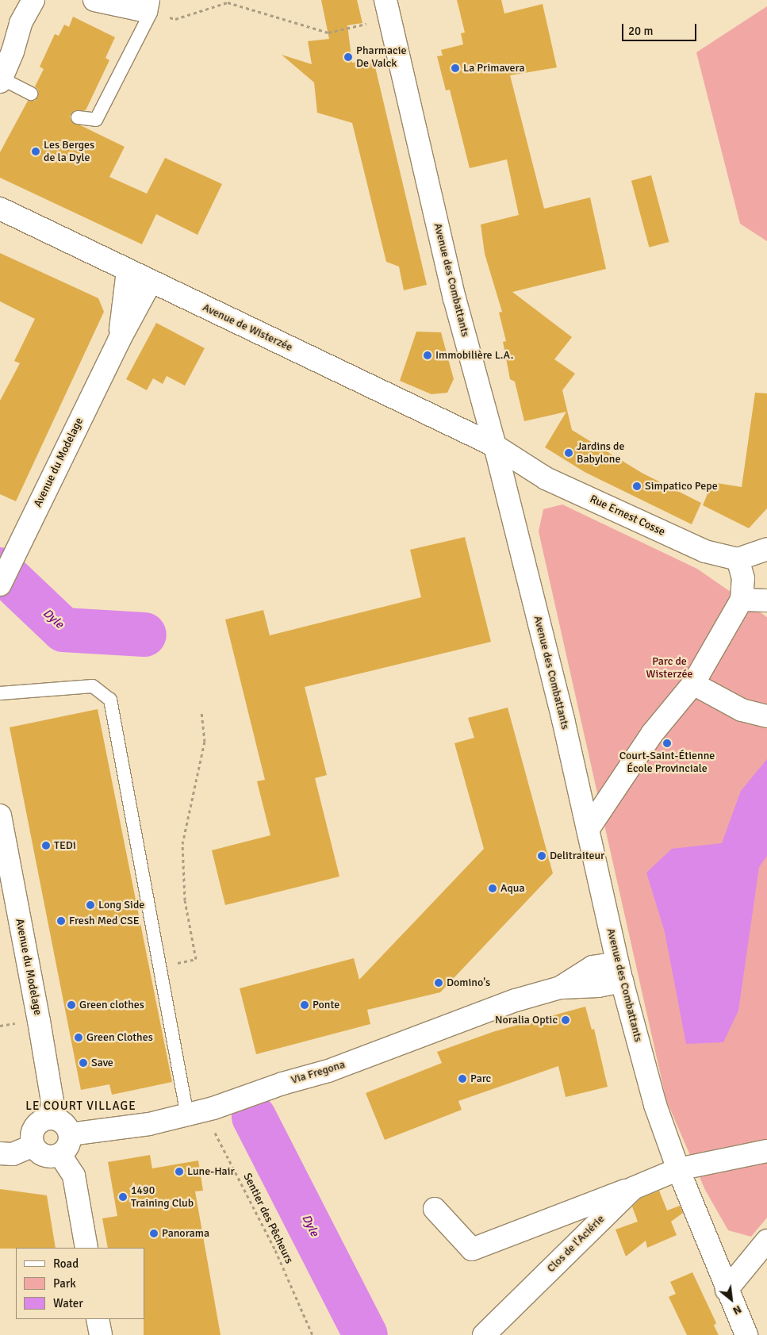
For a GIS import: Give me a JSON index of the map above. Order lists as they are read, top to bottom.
{
  "streets": {
    "street": [
      "Avenue des Combattants",
      "Avenue de Wisterzée",
      "Avenue du Modelage",
      "Rue Ernest Cosse",
      "Via Fregona",
      "Clos de l'Aciérie"
    ],
    "path": ["Sentier des Pêcheurs"]
  },
  "crossings": [
    ["Avenue des Combattants", "Avenue de Wisterzée"],
    ["Avenue des Combattants", "Rue Ernest Cosse"],
    ["Avenue des Combattants", "Via Fregona"],
    ["Avenue des Combattants", "Clos de l'Aciérie"],
    ["Avenue de Wisterzée", "Avenue du Modelage"],
    ["Avenue de Wisterzée", "Rue Ernest Cosse"],
    ["Avenue du Modelage", "Via Fregona"],
    ["Via Fregona", "Sentier des Pêcheurs"]
  ],
  "districts": ["LE COURT VILLAGE"],
  "water": ["Dyle"],
  "parks": ["Parc de Wisterzée"],
  "places": [
    "Pharmacie De Valck",
    "La Primavera",
    "Les Berges de la Dyle",
    "Immobilière L.A.",
    "Jardins de Babylone",
    "Simpatico Pepe",
    "Court-Saint-Étienne École Provinciale",
    "TEDi",
    "Delitraiteur",
    "Aqua",
    "Long Side",
    "Fresh Med CSE",
    "Domino's",
    "Green clothes",
    "Ponte",
    "Noralia Optic",
    "Green Clothes",
    "Save",
    "Parc",
    "Lune-Hair",
    "1490 Training Club",
    "Panorama"
  ],
  "legend": ["Road", "Park", "Water"],
  "scale_bar": "20 m",
  "north": "bottom right"
}
